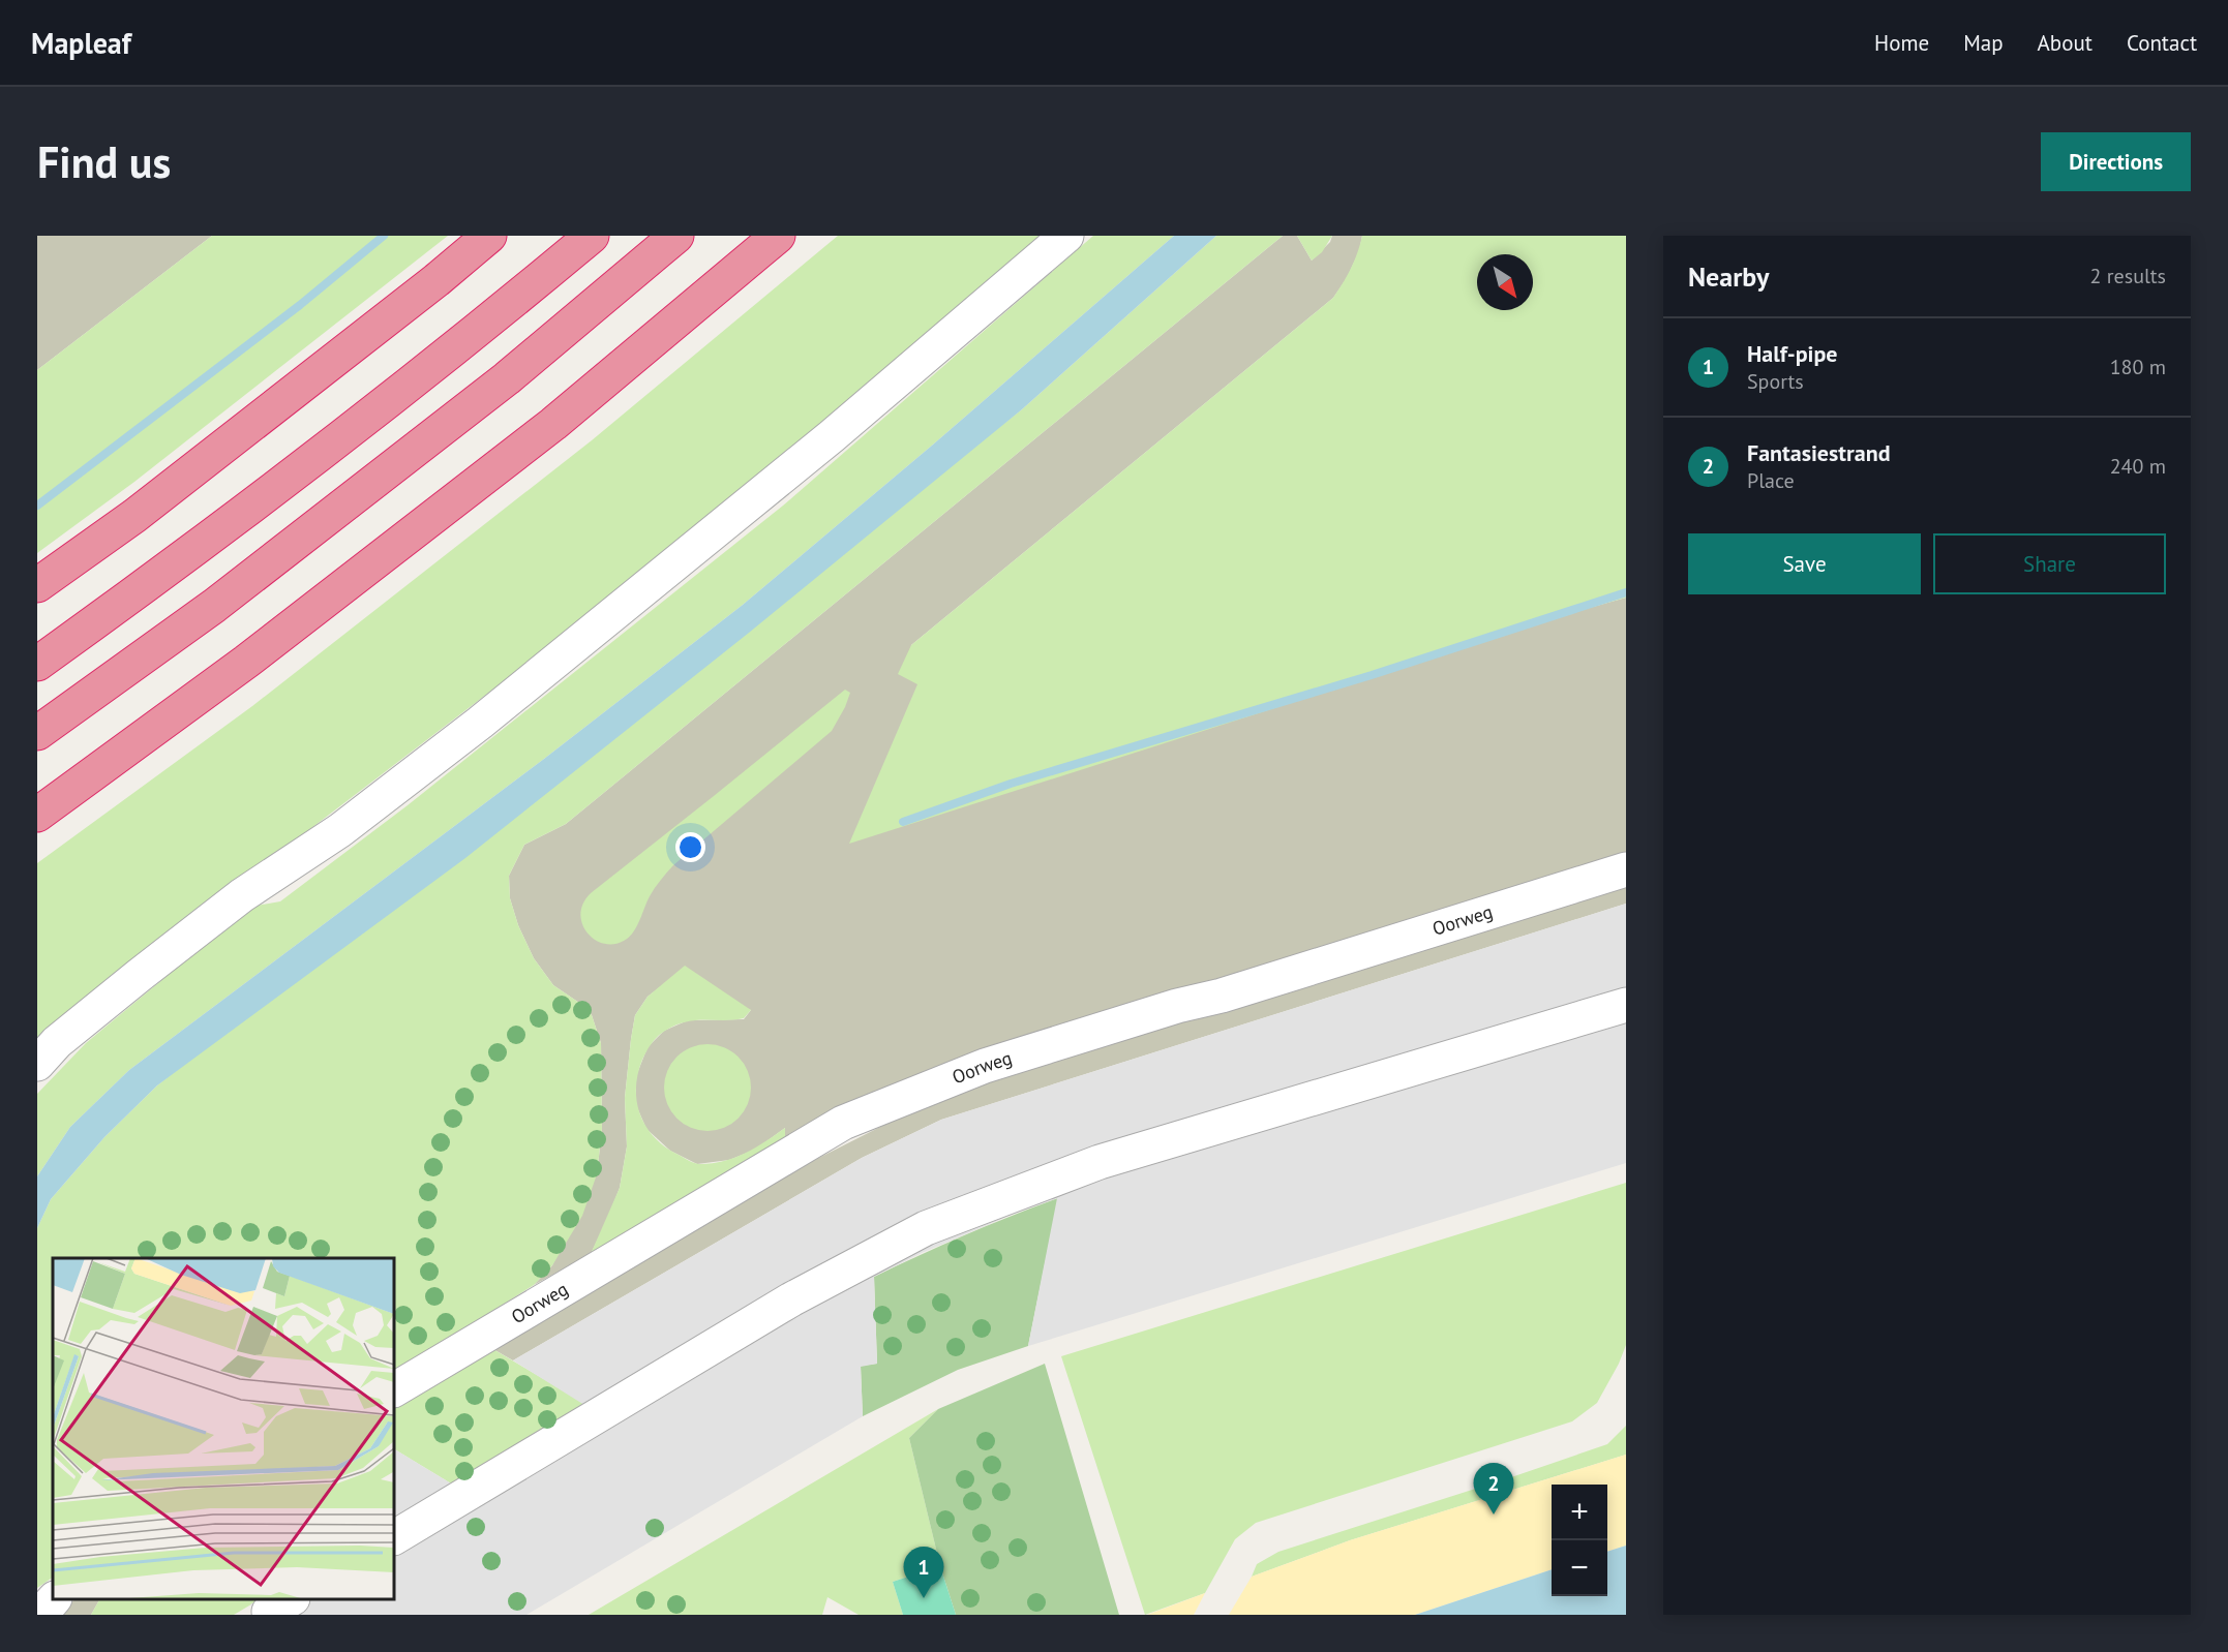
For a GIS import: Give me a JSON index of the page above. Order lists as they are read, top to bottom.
{
  "streets": {
    "street": ["Oorweg"]
  },
  "north": "bottom right",
  "page": {
    "header": "Mapleaf",
    "nav": [
      "Home",
      "Map",
      "About",
      "Contact"
    ],
    "buttons": [
      "Directions",
      ["Save", "Share"]
    ],
    "title": "Find us",
    "heading": ["Nearby", "2 results"],
    "list": [
      {
        "mark": "1",
        "name": "Half-pipe",
        "note": "Sports",
        "value": "180 m"
      },
      {
        "mark": "2",
        "name": "Fantasiestrand",
        "note": "Place",
        "value": "240 m"
      }
    ],
    "pins": ["2", "1"],
    "map_buttons": ["+", "−"]
  }
}
